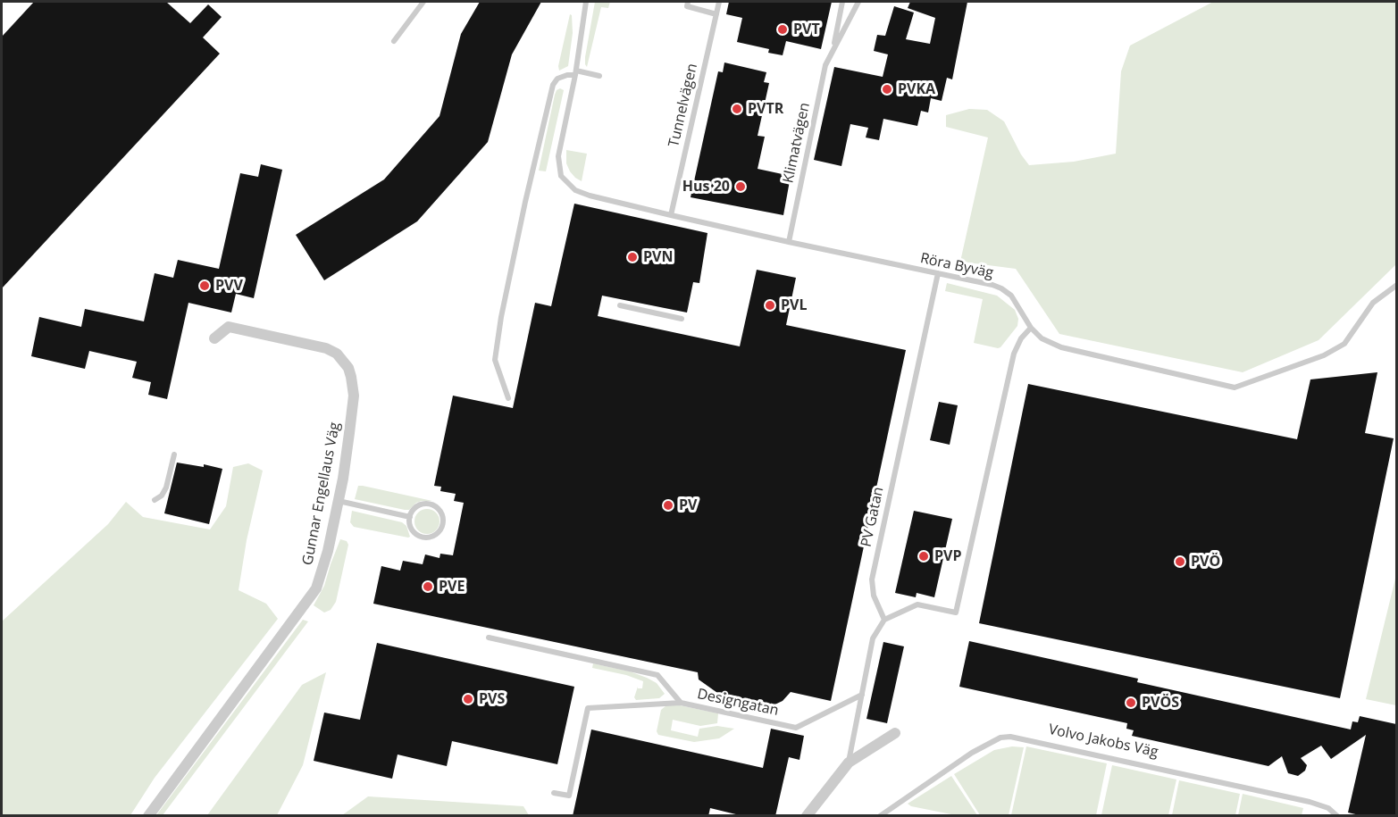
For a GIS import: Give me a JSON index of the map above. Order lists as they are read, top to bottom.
{
  "streets": {
    "street": ["Gunnar Engellaus Väg"],
    "lane": [
      "Tunnelvägen",
      "Klimatvägen",
      "Röra Byväg",
      "PV Gatan",
      "Designgatan",
      "Volvo Jakobs Väg"
    ]
  },
  "crossings": [
    ["Tunnelvägen", "Röra Byväg"],
    ["Klimatvägen", "Röra Byväg"],
    ["Röra Byväg", "PV Gatan"]
  ],
  "places": [
    "PVT",
    "PVKA",
    "PVTR",
    "Hus 20",
    "PVN",
    "PVV",
    "PVL",
    "PV",
    "PVP",
    "PVÖ",
    "PVE",
    "PVS",
    "PVÖS"
  ]
}
